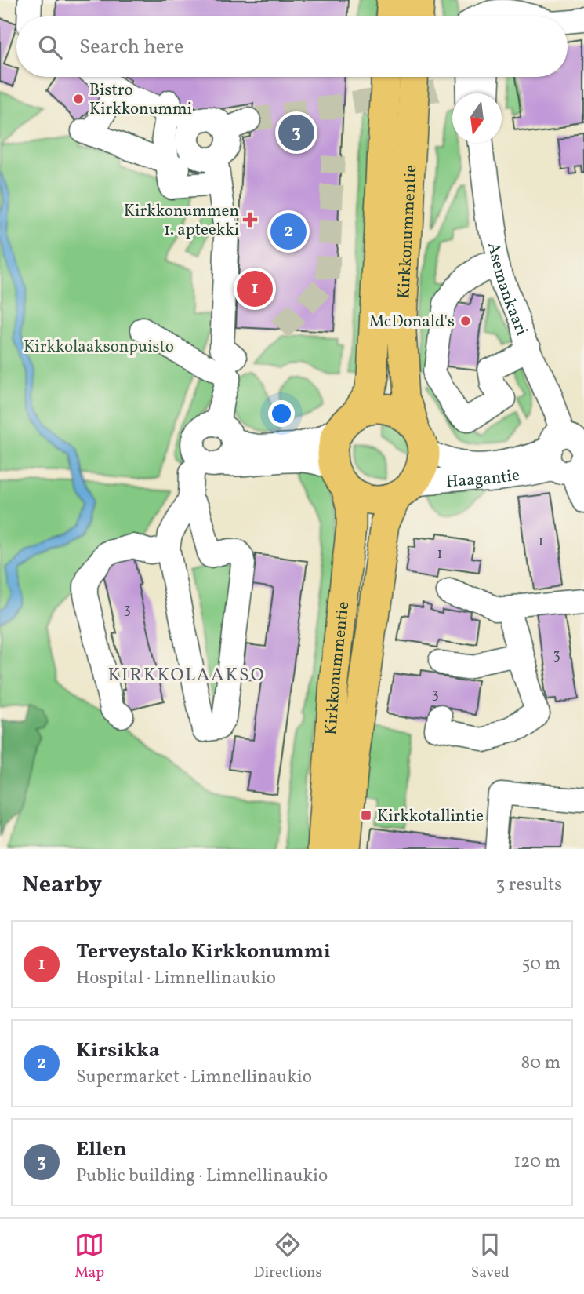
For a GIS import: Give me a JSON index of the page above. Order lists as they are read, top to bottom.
{
  "streets": {
    "main road": ["Kirkkonummentie"],
    "street": ["Asemankaari", "Haagantie"]
  },
  "crossings": [
    ["Kirkkonummentie", "Haagantie"],
    ["Asemankaari", "Haagantie"]
  ],
  "districts": ["KIRKKOLAAKSO"],
  "parks": ["Kirkkolaaksonpuisto"],
  "places": {
    "other": ["Bistro Kirkkonummi", "McDonald's"],
    "health": ["Kirkkonummen 1. apteekki"],
    "transit": ["Kirkkotallintie"]
  },
  "house_numbers": [
    "1",
    "1",
    "3",
    "3",
    "3"
  ],
  "north": "bottom",
  "page": {
    "search": "Search here",
    "pins": ["3", "2", "1"],
    "heading": ["Nearby", "3 results"],
    "list": [
      {
        "mark": "1",
        "name": "Terveystalo Kirkkonummi",
        "note": "Hospital · Limnellinaukio",
        "value": "50 m"
      },
      {
        "mark": "2",
        "name": "Kirsikka",
        "note": "Supermarket · Limnellinaukio",
        "value": "80 m"
      },
      {
        "mark": "3",
        "name": "Ellen",
        "note": "Public building · Limnellinaukio",
        "value": "120 m"
      }
    ],
    "nav": ["Map", "Directions", "Saved"]
  }
}
